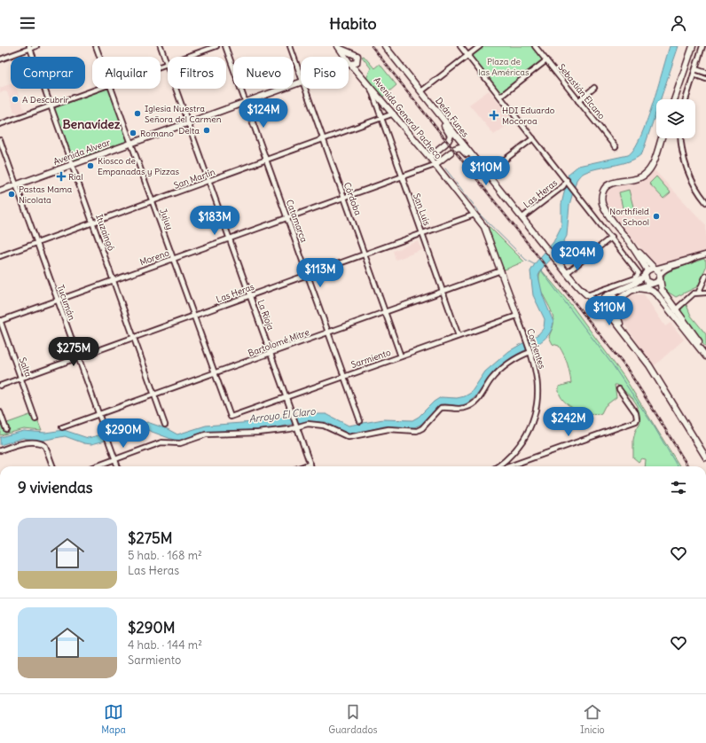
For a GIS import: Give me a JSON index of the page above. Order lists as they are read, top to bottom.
{
  "streets": {
    "street": [
      "Sebastián Elcano",
      "Deán Funes",
      "Avenida General Pacheco",
      "Avenida Alvear",
      "San Martín",
      "Las Heras",
      "Córdoba",
      "San Luis",
      "Jujuy",
      "Catamarca",
      "Ituzaingó",
      "Moreno",
      "Tucumán",
      "La Rioja",
      "Bartolomé Mitre",
      "Corrientes",
      "Sarmiento",
      "Salta"
    ]
  },
  "crossings": [
    ["Deán Funes", "Las Heras"],
    ["Avenida General Pacheco", "San Martín"],
    ["Avenida General Pacheco", "Las Heras"],
    ["Avenida General Pacheco", "San Luis"],
    ["Avenida General Pacheco", "Moreno"],
    ["Avenida General Pacheco", "Bartolomé Mitre"],
    ["Avenida General Pacheco", "Corrientes"],
    ["Avenida General Pacheco", "Sarmiento"],
    ["Avenida Alvear", "Jujuy"],
    ["Avenida Alvear", "Catamarca"],
    ["Avenida Alvear", "Ituzaingó"],
    ["Avenida Alvear", "Tucumán"],
    ["Avenida Alvear", "La Rioja"],
    ["San Martín", "Córdoba"],
    ["San Martín", "San Luis"],
    ["San Martín", "Jujuy"],
    ["San Martín", "Catamarca"],
    ["San Martín", "Ituzaingó"],
    ["San Martín", "Tucumán"],
    ["San Martín", "La Rioja"],
    ["Las Heras", "Córdoba"],
    ["Las Heras", "San Luis"],
    ["Las Heras", "Jujuy"],
    ["Las Heras", "Catamarca"],
    ["Las Heras", "Ituzaingó"],
    ["Las Heras", "Tucumán"],
    ["Las Heras", "La Rioja"],
    ["Las Heras", "Salta"],
    ["Córdoba", "Moreno"],
    ["Córdoba", "Bartolomé Mitre"],
    ["Córdoba", "Sarmiento"],
    ["San Luis", "Moreno"],
    ["San Luis", "Bartolomé Mitre"],
    ["San Luis", "Sarmiento"],
    ["Jujuy", "Moreno"],
    ["Jujuy", "Bartolomé Mitre"],
    ["Jujuy", "Sarmiento"],
    ["Catamarca", "Moreno"],
    ["Catamarca", "Bartolomé Mitre"],
    ["Catamarca", "Sarmiento"],
    ["Ituzaingó", "Moreno"],
    ["Ituzaingó", "Bartolomé Mitre"],
    ["Moreno", "Tucumán"],
    ["Moreno", "La Rioja"],
    ["Moreno", "Salta"],
    ["Tucumán", "Bartolomé Mitre"],
    ["La Rioja", "Bartolomé Mitre"],
    ["La Rioja", "Sarmiento"],
    ["Corrientes", "Sarmiento"]
  ],
  "districts": ["Benavídez"],
  "water": ["Arroyo El Claro"],
  "parks": ["Plaza de las Américas"],
  "places": {
    "other": [
      "A Descubrir",
      "Iglesia Nuestra Señora del Carmen",
      "Delta",
      "Romano",
      "Kiosco de Empanadas y Pizzas",
      "Pastas Mama Nicolata",
      "Northfield School"
    ],
    "health": ["HDI Eduardo Mocoroa", "Rial"]
  },
  "page": {
    "header": "Habito",
    "chip": [
      "Comprar",
      "Alquilar",
      "Filtros",
      "Nuevo",
      "Piso"
    ],
    "price": [
      "$124M",
      "$110M",
      "$183M",
      "$204M",
      "$113M",
      "$110M",
      "$275M",
      "$242M",
      "$290M"
    ],
    "heading": "9 viviendas",
    "list": [
      {
        "name": "$275M",
        "note": "5 hab. · 168 m² · Las Heras"
      },
      {
        "name": "$290M",
        "note": "4 hab. · 144 m² · Sarmiento"
      }
    ],
    "tabs": ["Mapa", "Guardados", "Inicio"]
  }
}
